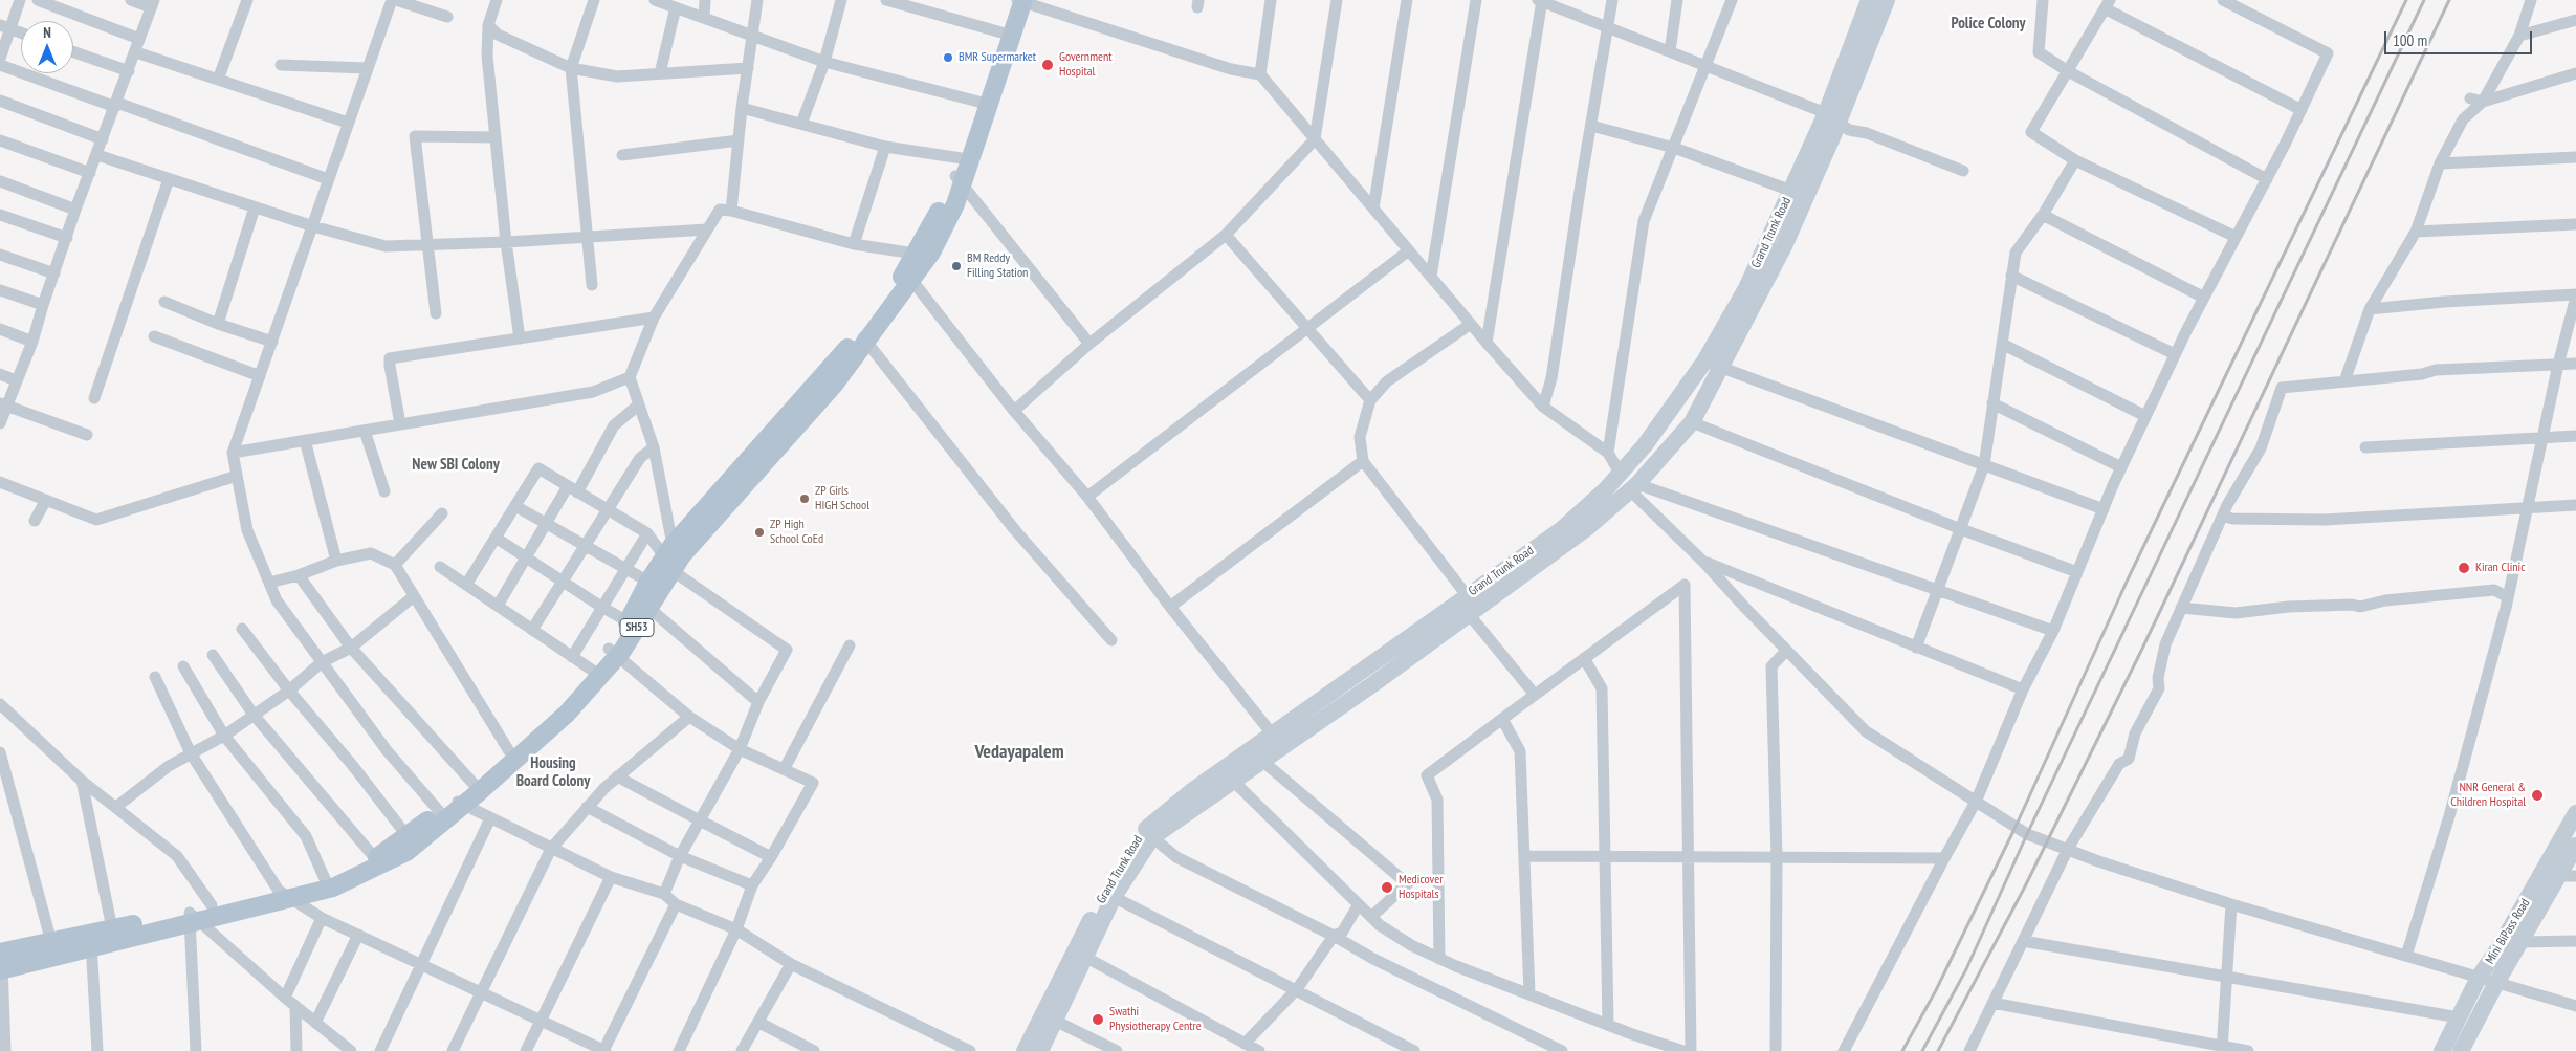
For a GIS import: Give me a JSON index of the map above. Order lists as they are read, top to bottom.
{
  "streets": {
    "main road": ["Grand Trunk Road", "SH53", "Mini BiPass Road"]
  },
  "districts": [
    "Police Colony",
    "New SBI Colony",
    "Vedayapalem",
    "Housing Board Colony"
  ],
  "places": [
    "BMR Supermarket",
    "Government Hospital",
    "BM Reddy Filling Station",
    "ZP Girls HIGH School",
    "ZP High School CoEd",
    "Kiran Clinic",
    "NNR General & Children Hospital",
    "Medicover Hospitals",
    "Swathi Physiotherapy Centre"
  ],
  "scale_bar": "100 m",
  "north": "top"
}
